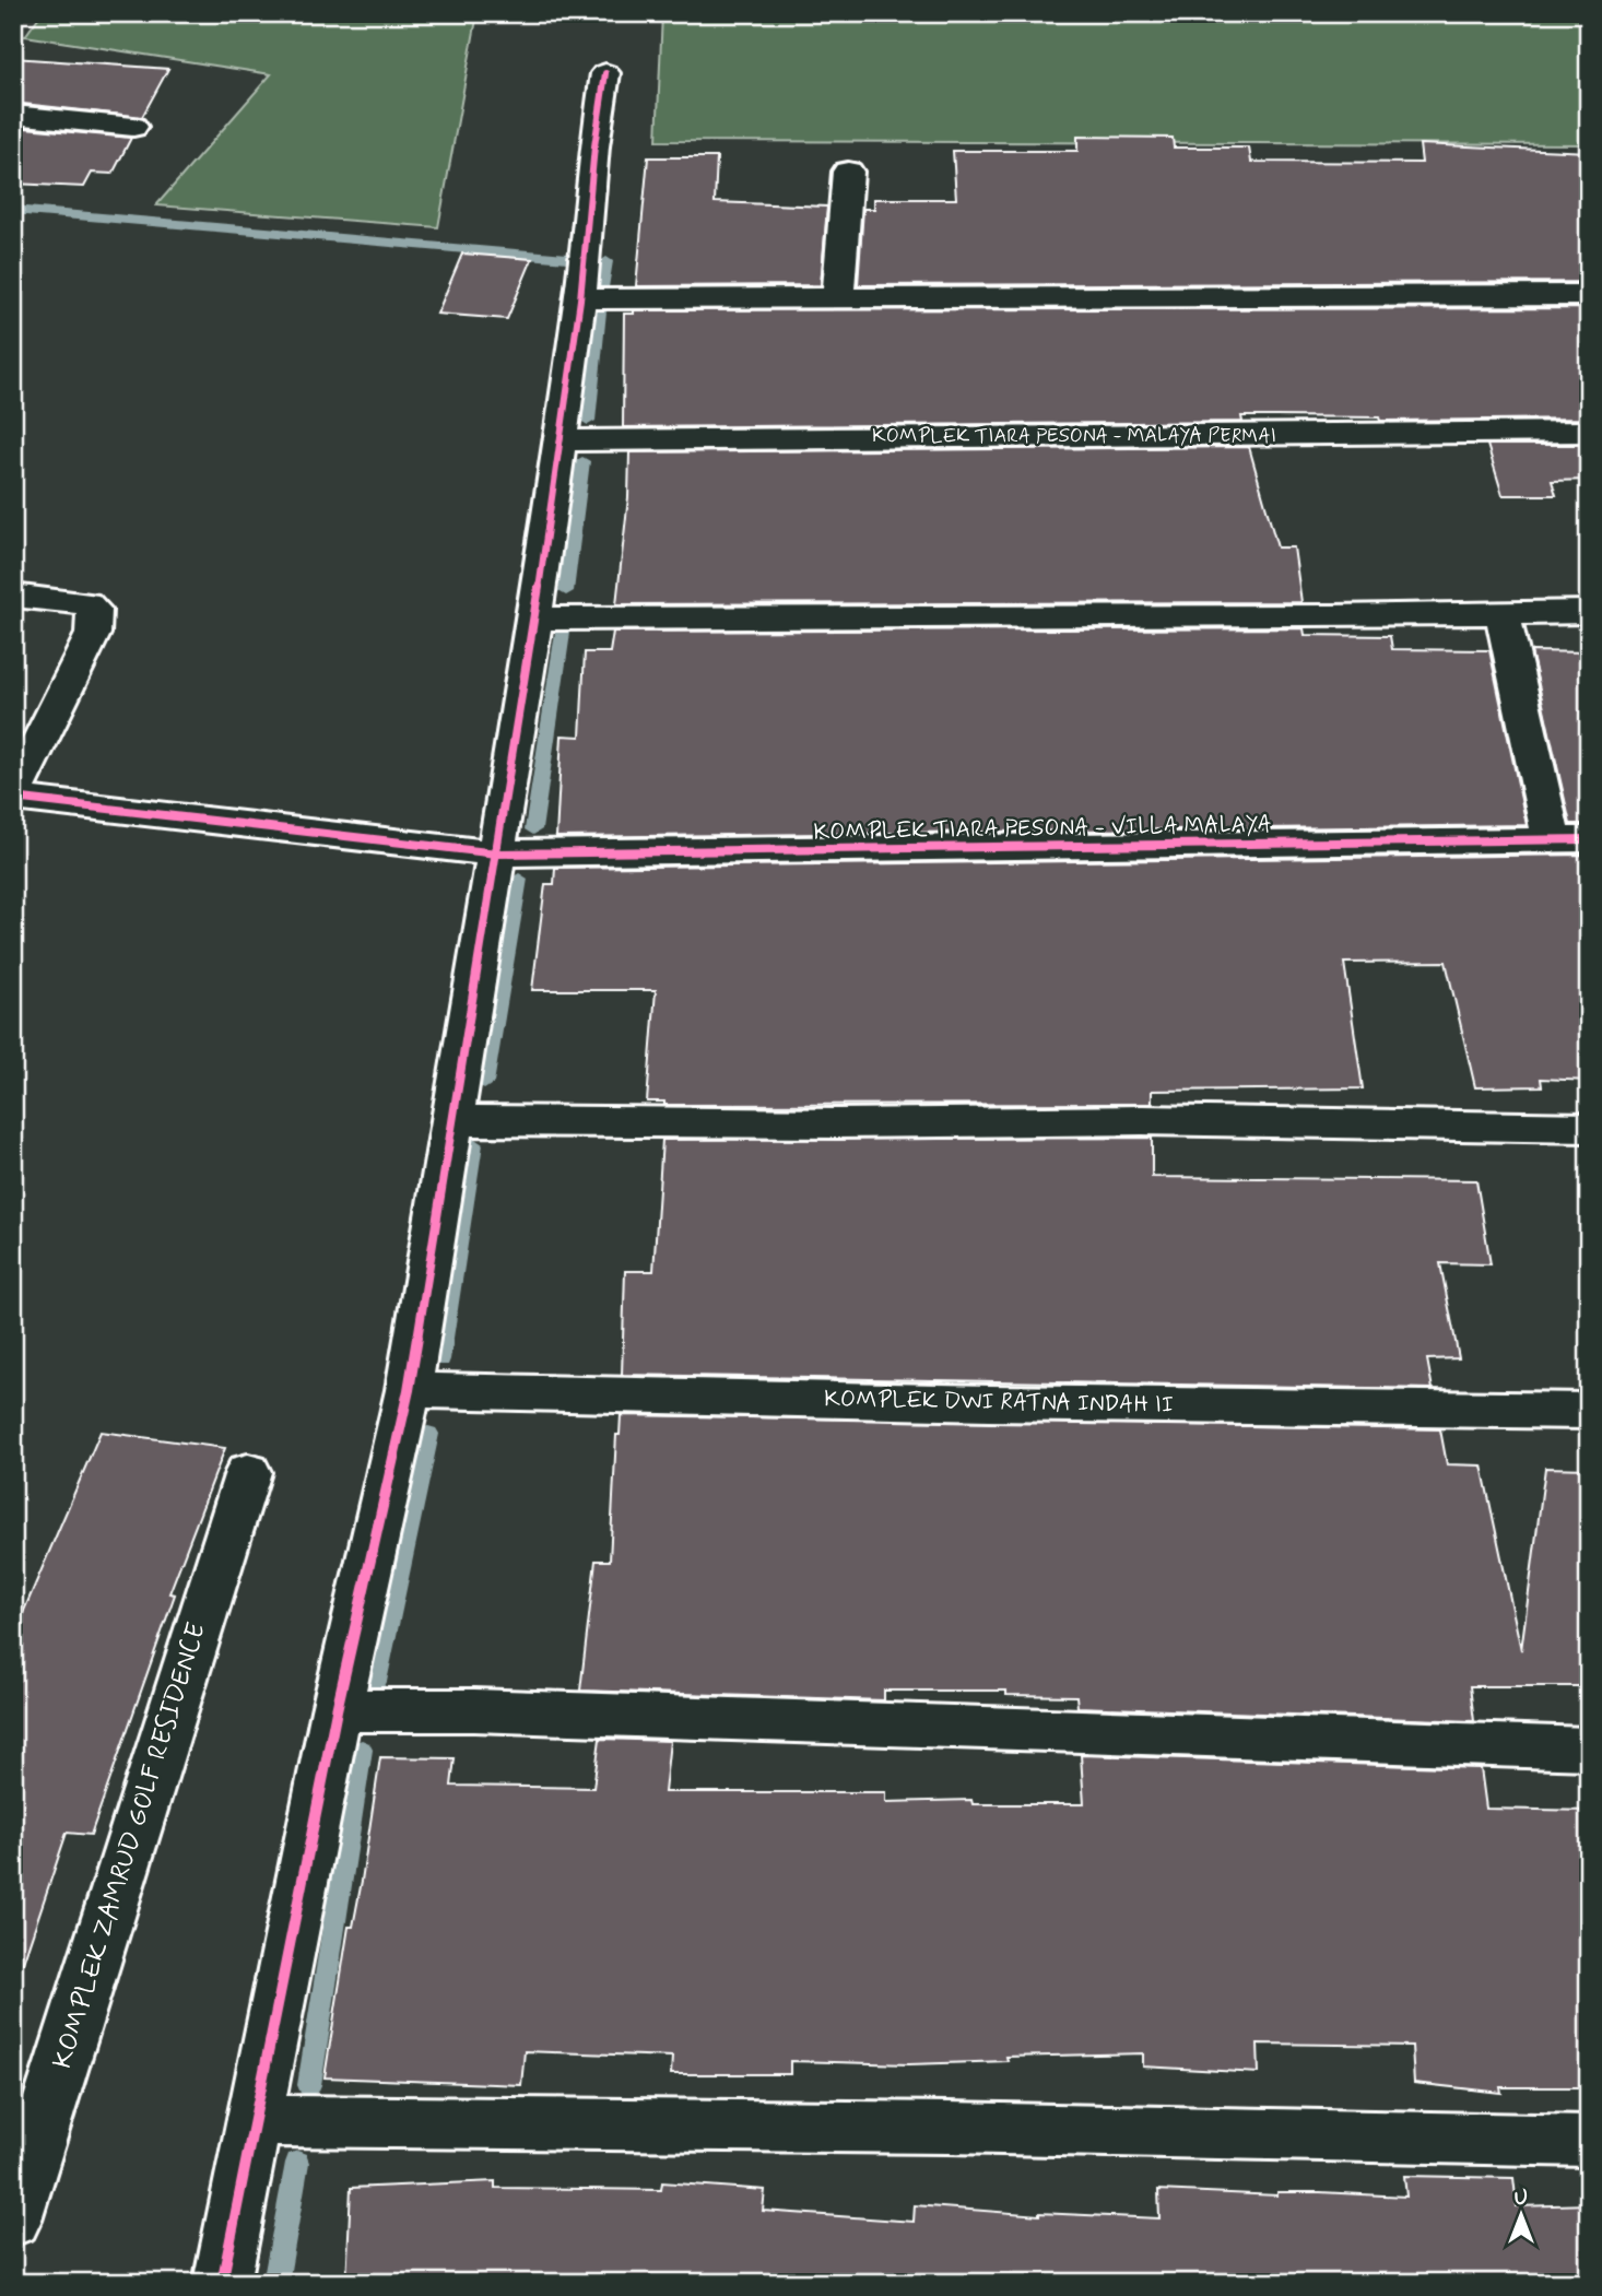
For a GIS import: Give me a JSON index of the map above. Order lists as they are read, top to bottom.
{
  "streets": {
    "street": [
      "KOMPLEK TIARA PESONA - MALAYA PERMAI",
      "KOMPLEK TIARA PESONA - VILLA MALAYA",
      "KOMPLEK DWI RATNA INDAH II",
      "KOMPLEK ZAMRUD GOLF RESIDENCE"
    ]
  },
  "north": "top"
}
